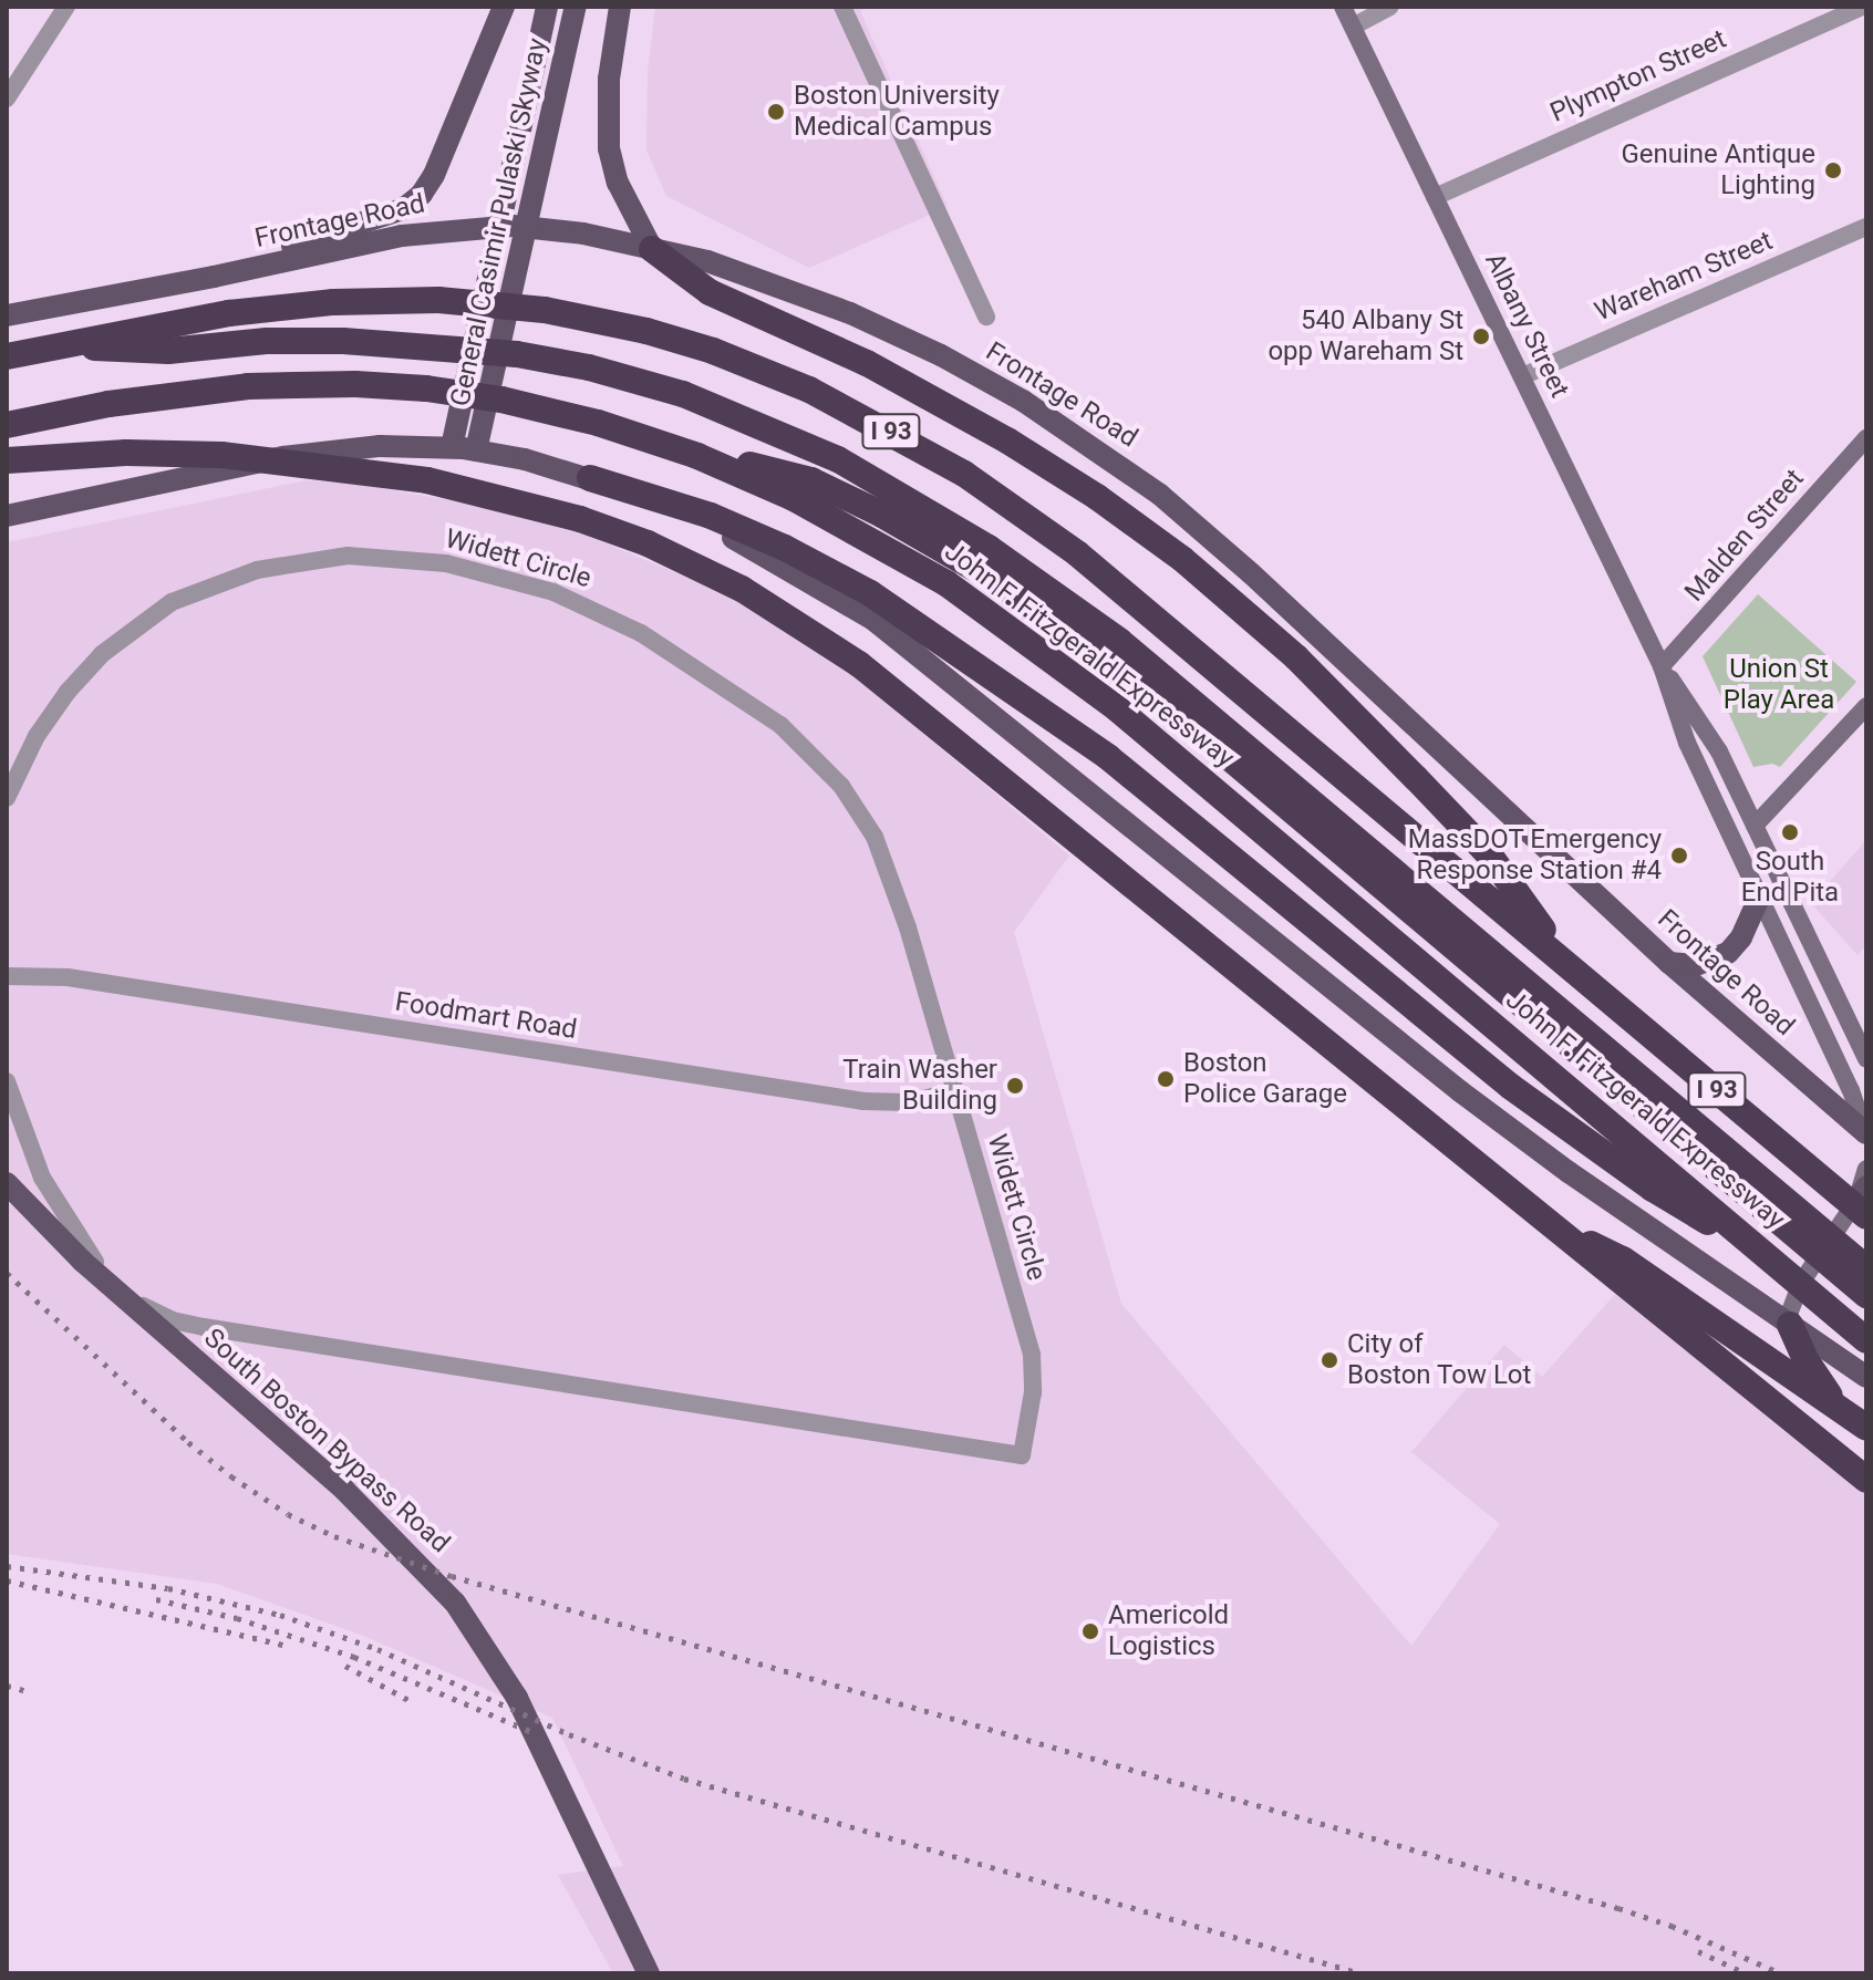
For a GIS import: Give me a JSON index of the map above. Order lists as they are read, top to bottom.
{
  "streets": {
    "highway": ["I 93", "John F. Fitzgerald Expressway"],
    "main road": [
      "Frontage Road",
      "General Casimir Pulaski Skyway",
      "Albany Street",
      "Malden Street",
      "South Boston Bypass Road"
    ],
    "street": [
      "Plympton Street",
      "Wareham Street",
      "Widett Circle",
      "Foodmart Road"
    ]
  },
  "crossings": [
    ["Plympton Street", "Albany Street"],
    ["Frontage Road", "Albany Street"],
    ["Wareham Street", "Albany Street"],
    ["Albany Street", "Malden Street"],
    ["Widett Circle", "Foodmart Road"]
  ],
  "parks": ["Union St Play Area"],
  "places": [
    "Boston University Medical Campus",
    "Genuine Antique Lighting",
    "540 Albany St opp Wareham St",
    "South End Pita",
    "MassDOT Emergency Response Station #4",
    "Boston Police Garage",
    "Train Washer Building",
    "City of Boston Tow Lot",
    "Americold Logistics"
  ]
}
